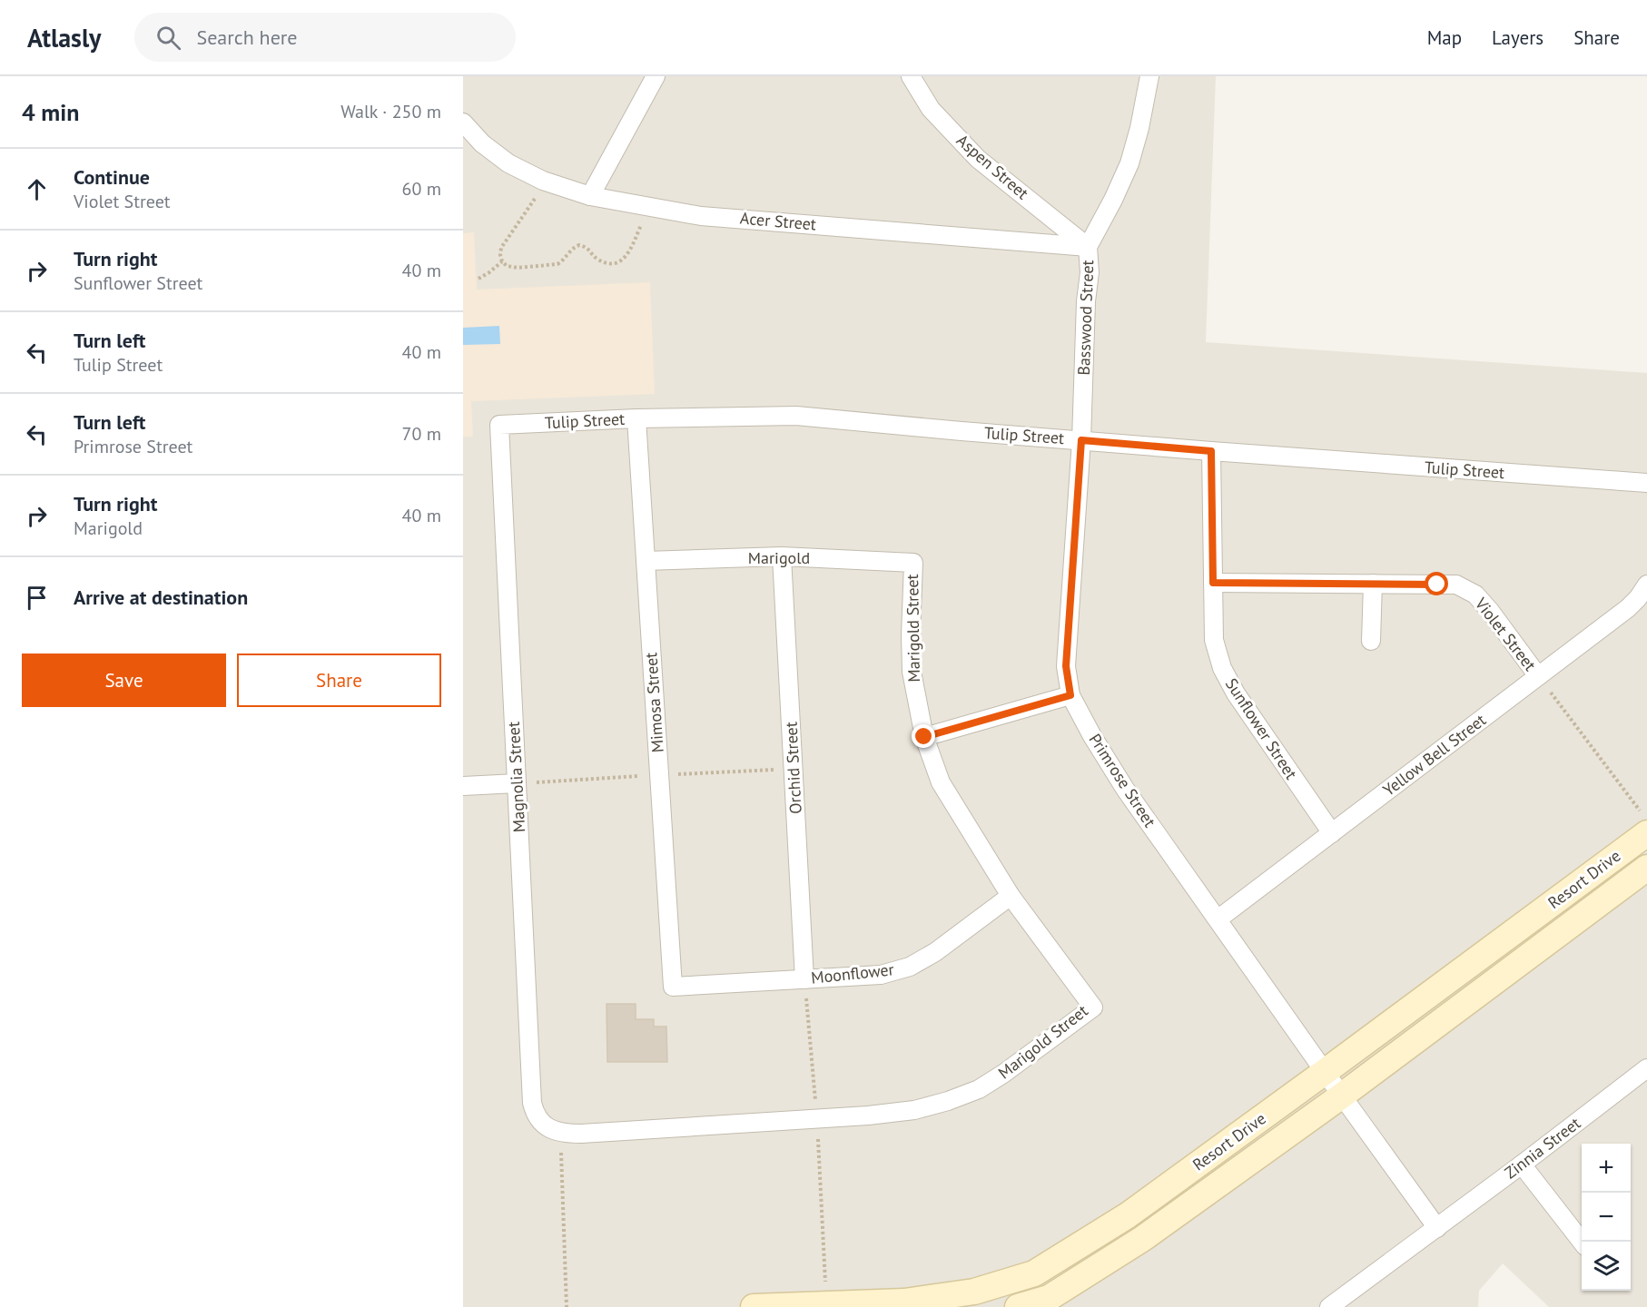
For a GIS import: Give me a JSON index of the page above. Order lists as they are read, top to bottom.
{
  "streets": {
    "street": [
      "Aspen Street",
      "Acer Street",
      "Basswood Street",
      "Tulip Street",
      "Marigold",
      "Marigold Street",
      "Violet Street",
      "Mimosa Street",
      "Sunflower Street",
      "Yellow Bell Street",
      "Orchid Street",
      "Magnolia Street",
      "Primrose Street",
      "Resort Drive",
      "Moonflower",
      "Zinnia Street"
    ]
  },
  "crossings": [
    ["Aspen Street", "Acer Street"],
    ["Aspen Street", "Basswood Street"],
    ["Acer Street", "Basswood Street"],
    ["Basswood Street", "Tulip Street"],
    ["Basswood Street", "Primrose Street"],
    ["Tulip Street", "Mimosa Street"],
    ["Tulip Street", "Sunflower Street"],
    ["Tulip Street", "Magnolia Street"],
    ["Tulip Street", "Primrose Street"],
    ["Marigold", "Marigold Street"],
    ["Marigold", "Mimosa Street"],
    ["Marigold", "Orchid Street"],
    ["Marigold Street", "Magnolia Street"],
    ["Marigold Street", "Moonflower"],
    ["Violet Street", "Sunflower Street"],
    ["Violet Street", "Yellow Bell Street"],
    ["Mimosa Street", "Moonflower"],
    ["Sunflower Street", "Yellow Bell Street"],
    ["Yellow Bell Street", "Primrose Street"],
    ["Orchid Street", "Moonflower"],
    ["Primrose Street", "Resort Drive"]
  ],
  "page": {
    "header": "Atlasly",
    "search": "Search here",
    "nav": ["Map", "Layers", "Share"],
    "heading": ["4 min", "Walk · 250 m"],
    "list": [
      ["Continue", "Violet Street", "60 m"],
      ["Turn right", "Sunflower Street", "40 m"],
      ["Turn left", "Tulip Street", "40 m"],
      ["Turn left", "Primrose Street", "70 m"],
      ["Turn right", "Marigold", "40 m"],
      "Arrive at destination"
    ],
    "buttons": ["Save", "Share"],
    "map_buttons": ["+", "−"]
  }
}
